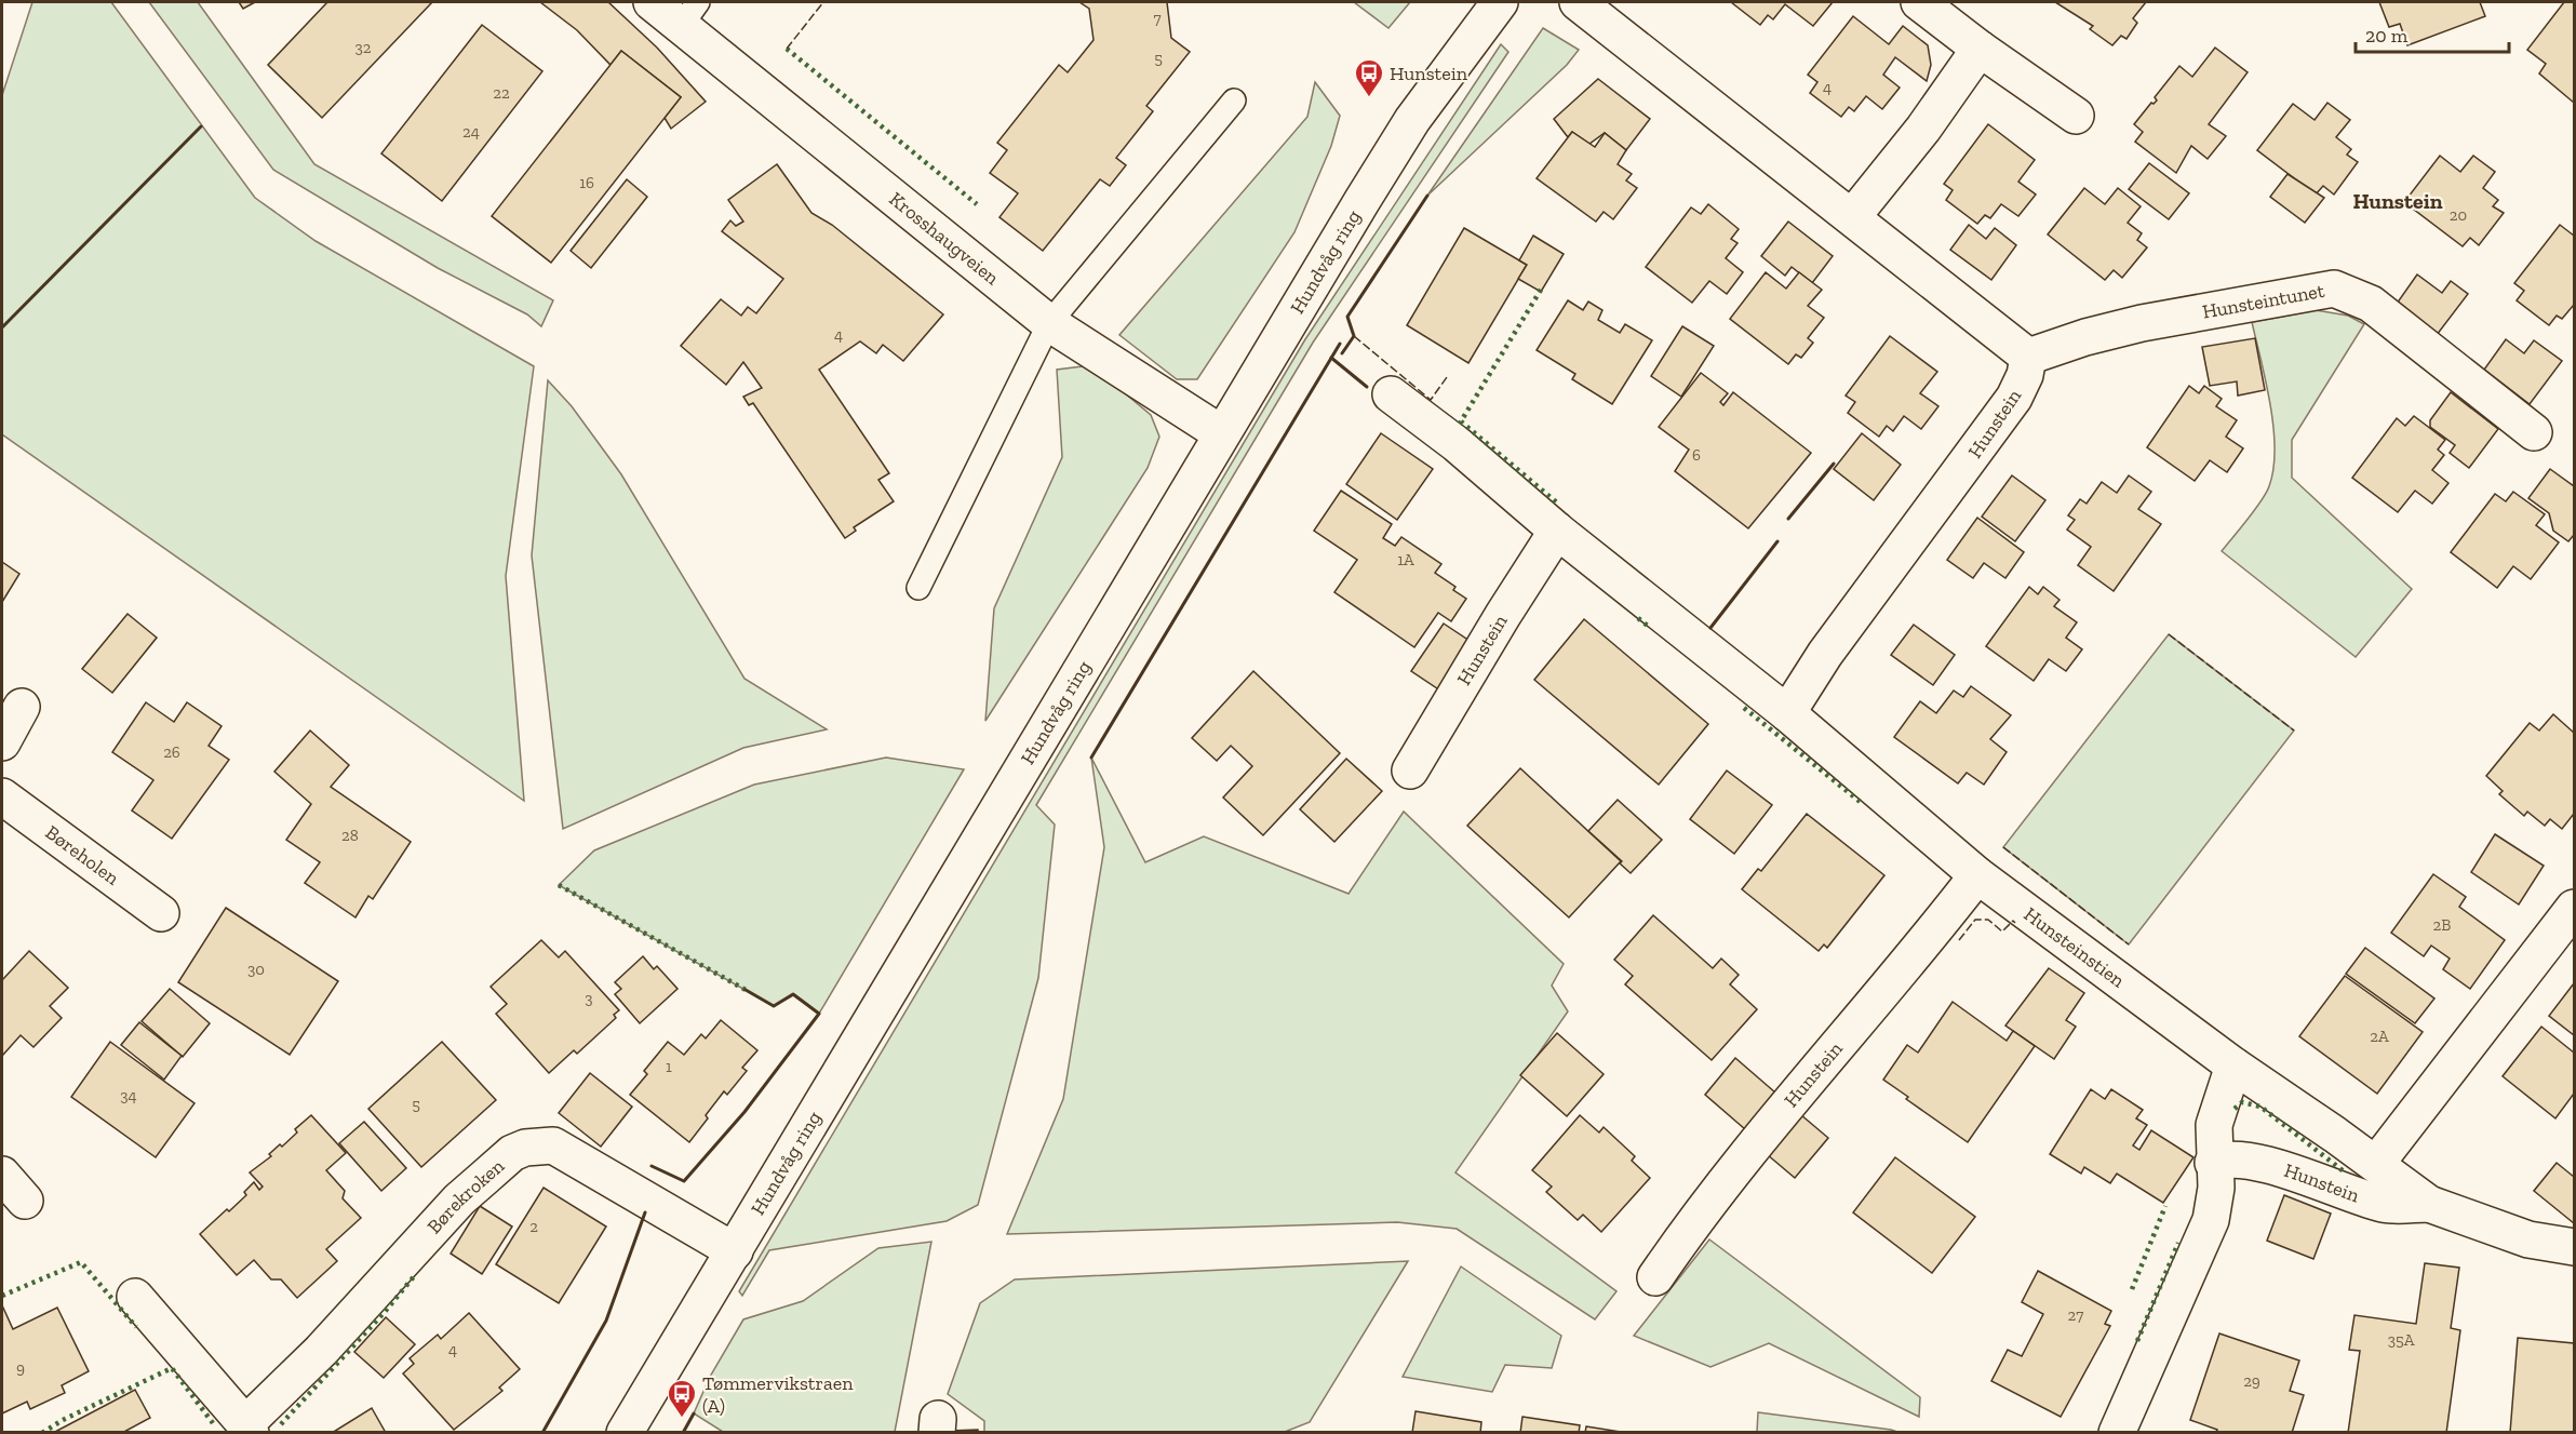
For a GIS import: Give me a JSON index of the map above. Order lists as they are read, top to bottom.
{
  "streets": {
    "street": [
      "Krosshaugveien",
      "Hundvåg ring",
      "Hunsteintunet",
      "Hunstein",
      "Børeholen",
      "Hunsteinstien",
      "Børekroken"
    ]
  },
  "crossings": [
    ["Krosshaugveien", "Hundvåg ring"],
    ["Hundvåg ring", "Børekroken"],
    ["Hunsteintunet", "Hunstein"],
    ["Hunstein", "Hunsteinstien"]
  ],
  "districts": ["Hunstein"],
  "places": {
    "bus stop": ["Hunstein", "Tømmervikstraen (A)"]
  },
  "house_numbers": [
    "7",
    "32",
    "5",
    "4",
    "22",
    "24",
    "16",
    "20",
    "4",
    "6",
    "1A",
    "26",
    "28",
    "2B",
    "30",
    "3",
    "2A",
    "1",
    "34",
    "5",
    "2",
    "27",
    "35A",
    "4",
    "9",
    "29"
  ],
  "scale_bar": "20 m"
}
